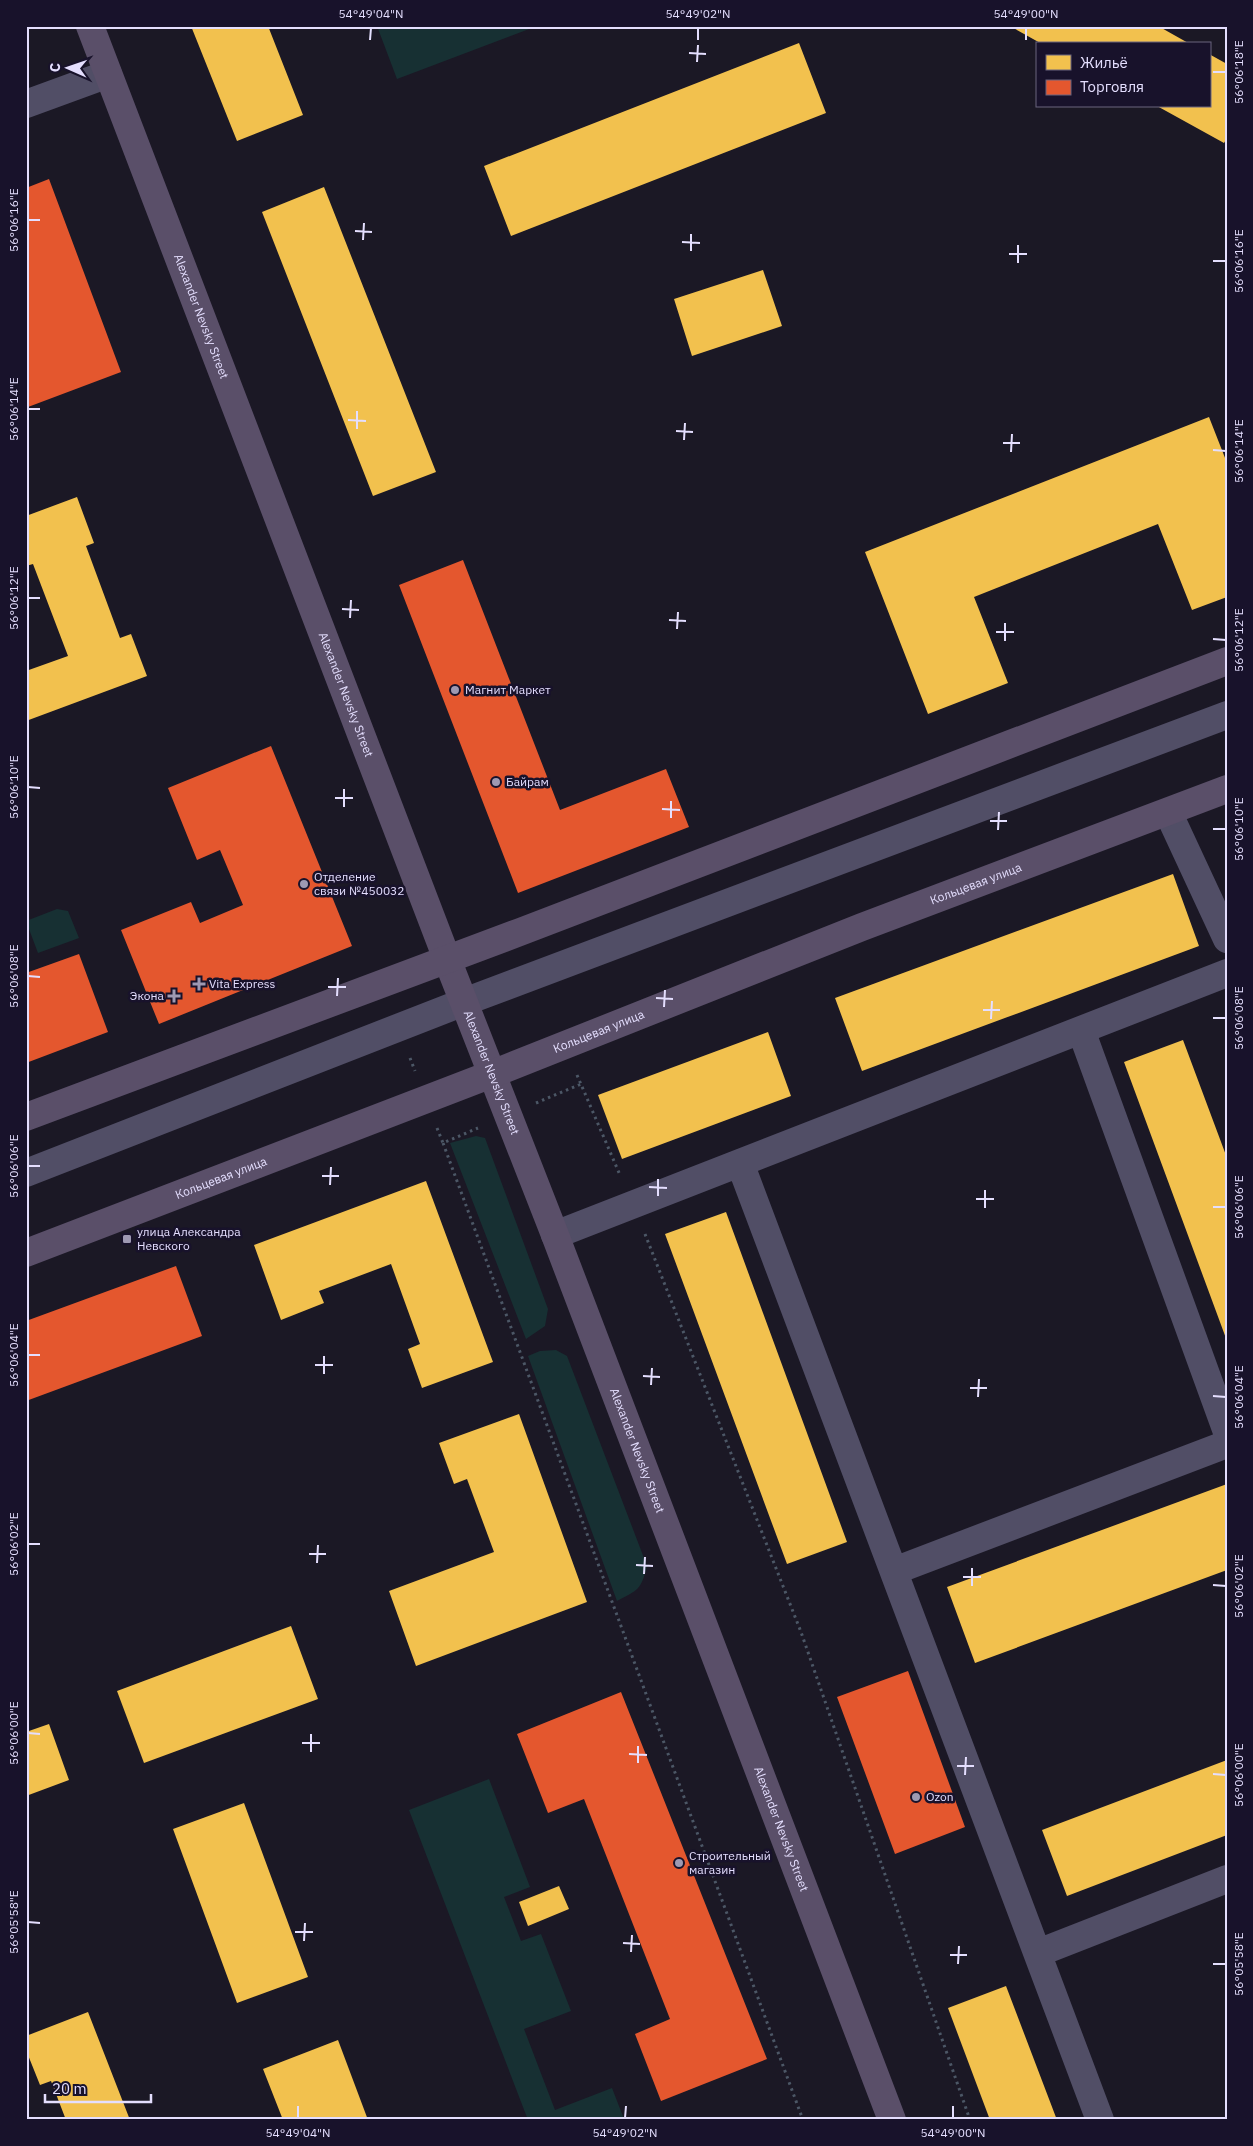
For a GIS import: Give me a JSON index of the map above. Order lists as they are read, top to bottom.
{
  "streets": {
    "main road": ["Alexander Nevsky Street", "Кольцевая улица"]
  },
  "crossings": [
    ["Alexander Nevsky Street", "Кольцевая улица"]
  ],
  "places": {
    "other": [
      "Магнит Маркет",
      "Байрам",
      "Отделение связи №450032",
      "Ozon",
      "Строительный магазин"
    ],
    "health": ["Vita Express", "Экона"],
    "transit": ["улица Александра Невского"]
  },
  "legend": ["Жильё", "Торговля"],
  "scale_bar": "20 m",
  "north": "left",
  "coordinates": [
    "54°49'04\"N",
    "54°49'02\"N",
    "54°49'00\"N",
    "56°06'18\"E",
    "56°06'16\"E",
    "56°06'14\"E",
    "56°06'12\"E",
    "56°06'10\"E",
    "56°06'08\"E",
    "56°06'06\"E",
    "56°06'04\"E",
    "56°06'02\"E",
    "56°06'00\"E",
    "56°05'58\"E"
  ]
}
